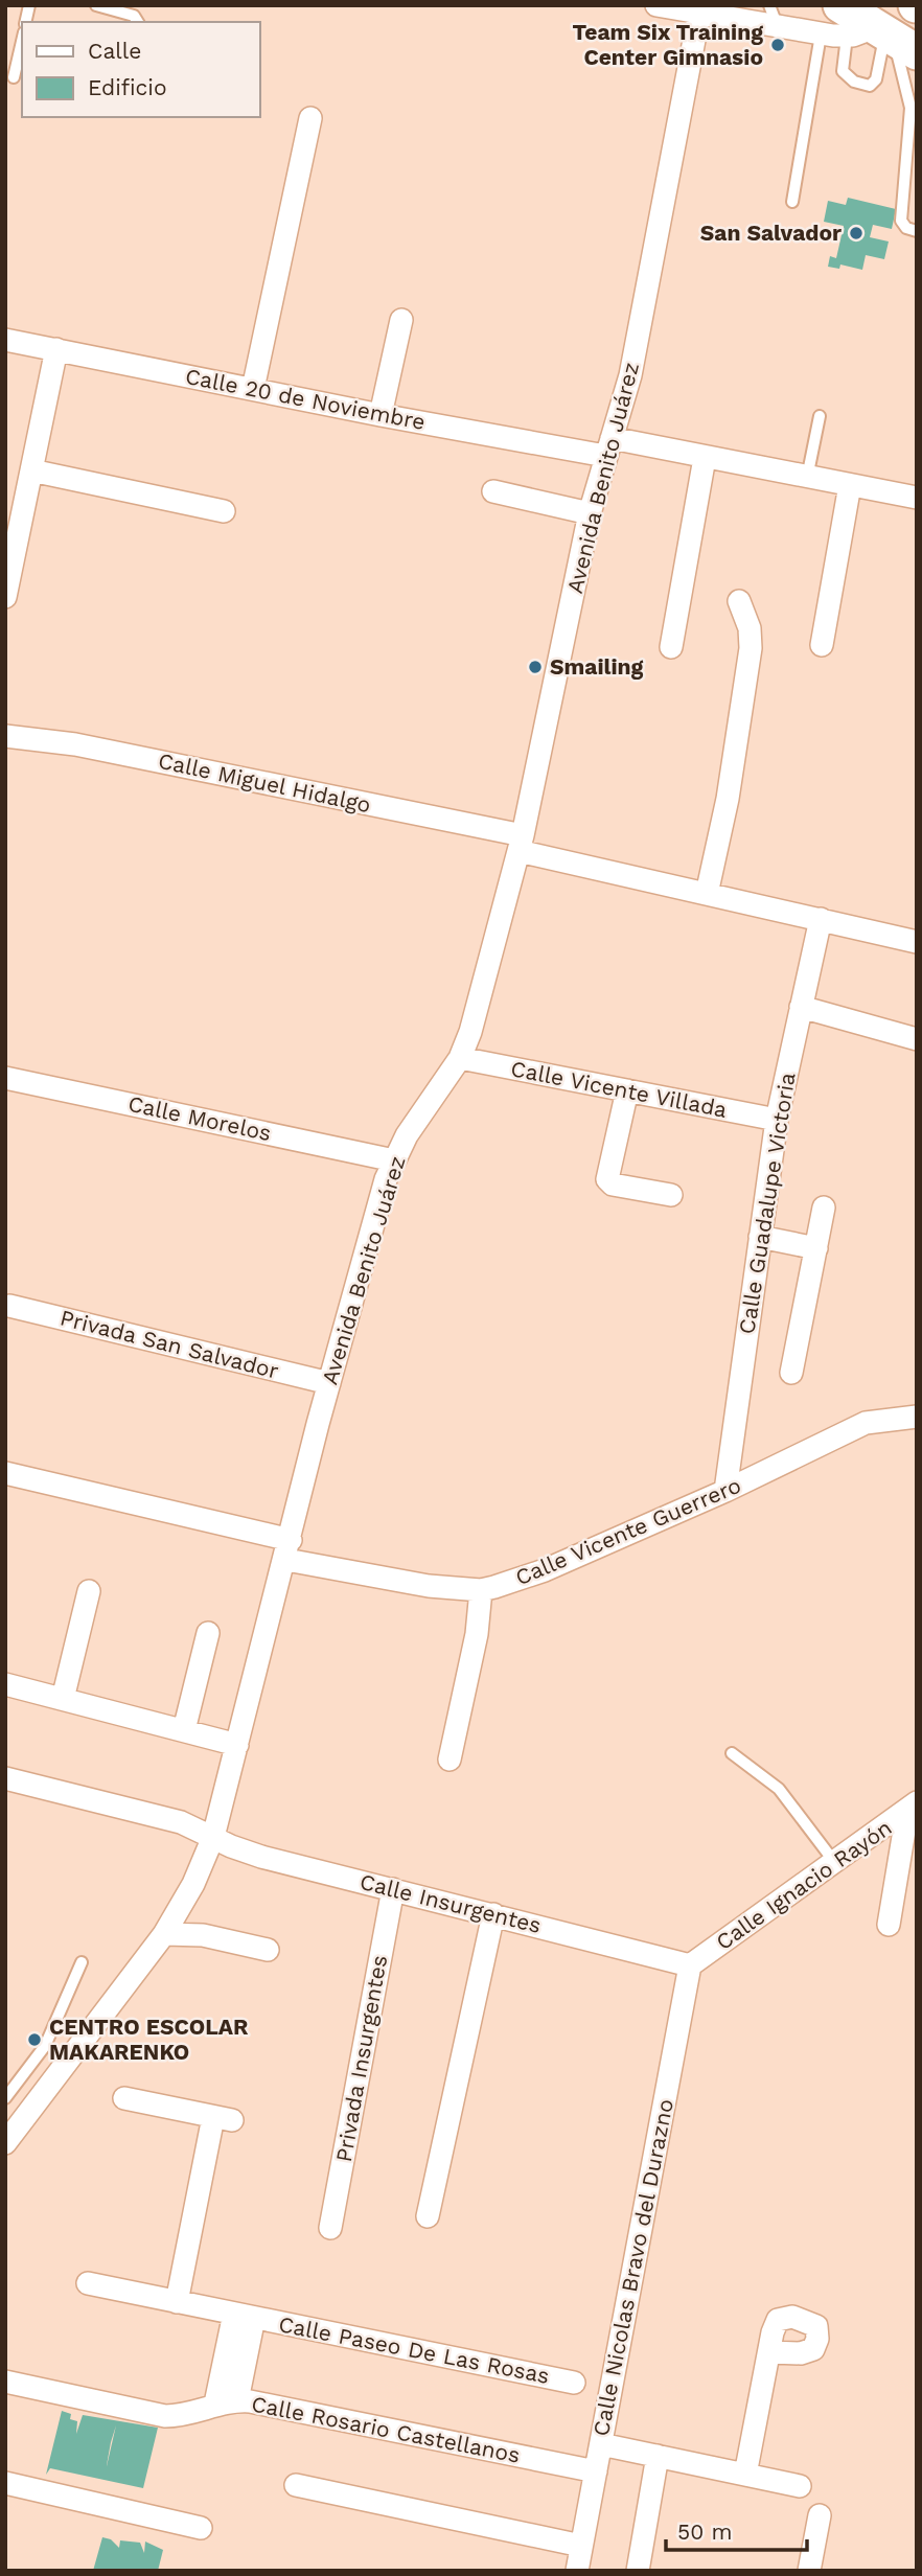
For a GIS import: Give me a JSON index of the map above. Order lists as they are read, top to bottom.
{
  "streets": {
    "street": [
      "Calle 20 de Noviembre",
      "Avenida Benito Juárez",
      "Calle Miguel Hidalgo",
      "Calle Vicente Villada",
      "Calle Morelos",
      "Calle Guadalupe Victoria",
      "Privada San Salvador",
      "Calle Vicente Guerrero",
      "Calle Ignacio Rayón",
      "Calle Insurgentes",
      "Privada Insurgentes",
      "Calle Nicolas Bravo del Durazno",
      "Calle Paseo De Las Rosas",
      "Calle Rosario Castellanos"
    ]
  },
  "crossings": [
    ["Calle 20 de Noviembre", "Avenida Benito Juárez"],
    ["Avenida Benito Juárez", "Calle Miguel Hidalgo"],
    ["Avenida Benito Juárez", "Calle Vicente Villada"],
    ["Avenida Benito Juárez", "Calle Morelos"],
    ["Avenida Benito Juárez", "Privada San Salvador"],
    ["Avenida Benito Juárez", "Calle Vicente Guerrero"],
    ["Avenida Benito Juárez", "Calle Insurgentes"],
    ["Calle Miguel Hidalgo", "Calle Guadalupe Victoria"],
    ["Calle Vicente Villada", "Calle Guadalupe Victoria"],
    ["Calle Guadalupe Victoria", "Calle Vicente Guerrero"],
    ["Calle Ignacio Rayón", "Calle Insurgentes"],
    ["Calle Ignacio Rayón", "Calle Nicolas Bravo del Durazno"],
    ["Calle Insurgentes", "Privada Insurgentes"],
    ["Calle Insurgentes", "Calle Nicolas Bravo del Durazno"],
    ["Calle Nicolas Bravo del Durazno", "Calle Rosario Castellanos"]
  ],
  "places": [
    "Team Six Training Center Gimnasio",
    "San Salvador",
    "Smailing",
    "CENTRO ESCOLAR MAKARENKO"
  ],
  "legend": ["Calle", "Edificio"],
  "scale_bar": "50 m"
}
